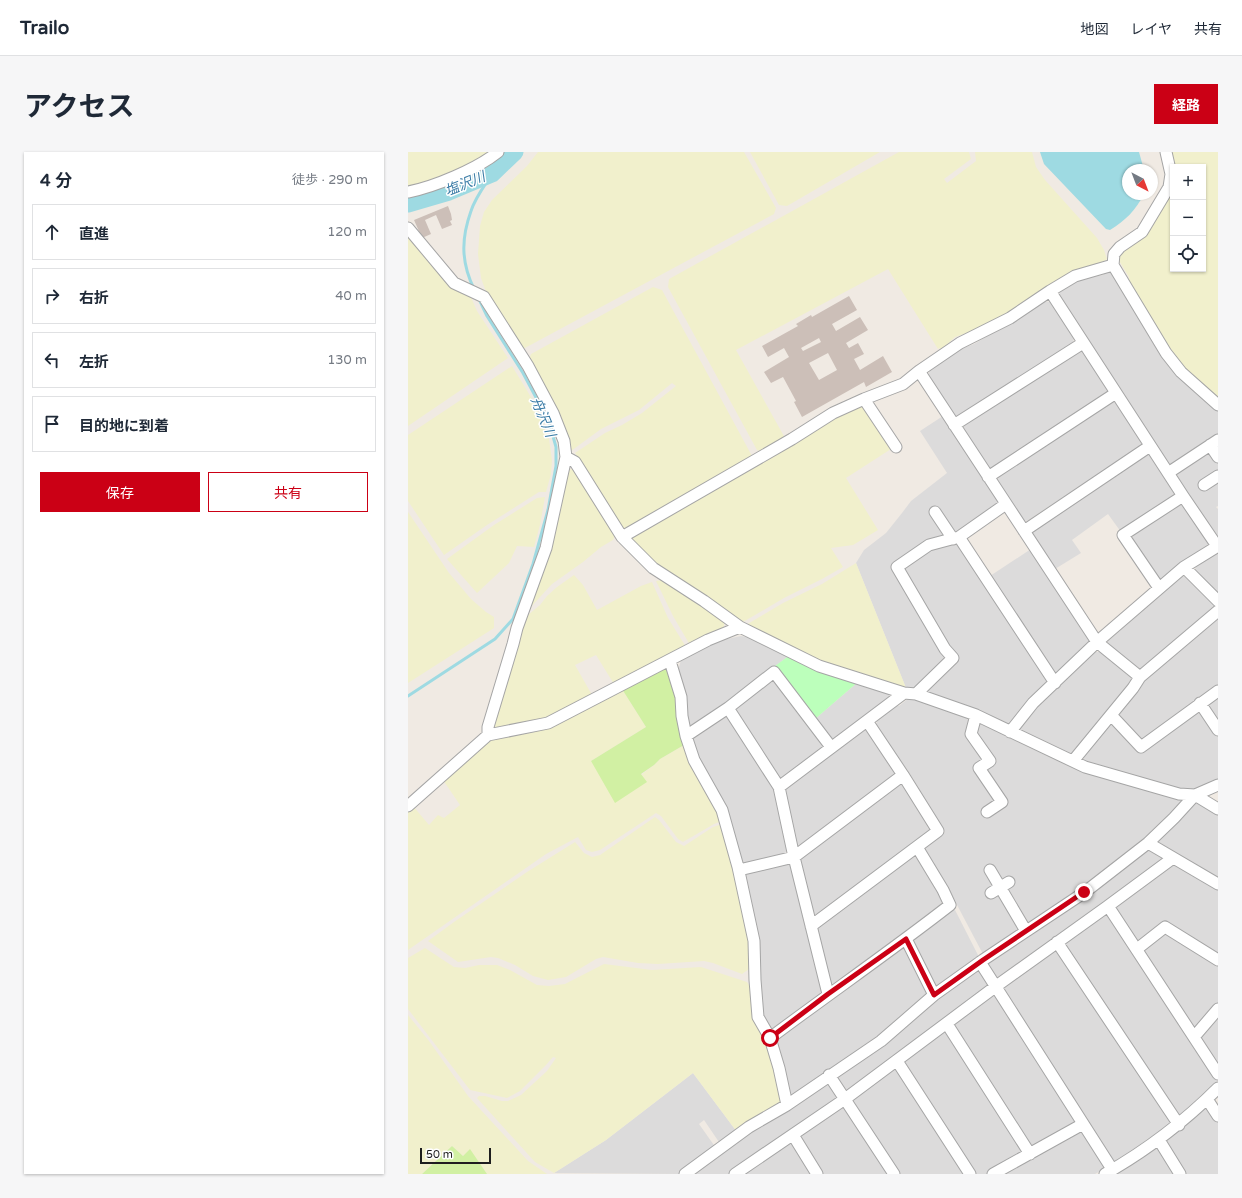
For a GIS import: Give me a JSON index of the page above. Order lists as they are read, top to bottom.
{
  "water": ["塩沢川", "舟沢川"],
  "scale_bar": "50 m",
  "north": "bottom right",
  "page": {
    "header": "Trailo",
    "nav": ["地図", "レイヤ", "共有"],
    "title": "アクセス",
    "buttons": [
      "経路",
      ["保存", "共有"]
    ],
    "heading": ["4 分", "徒歩 · 290 m"],
    "map_buttons": ["+", "−"],
    "list": [
      ["直進", "120 m"],
      ["右折", "40 m"],
      ["左折", "130 m"],
      "目的地に到着"
    ],
    "scale": "50 m"
  }
}
